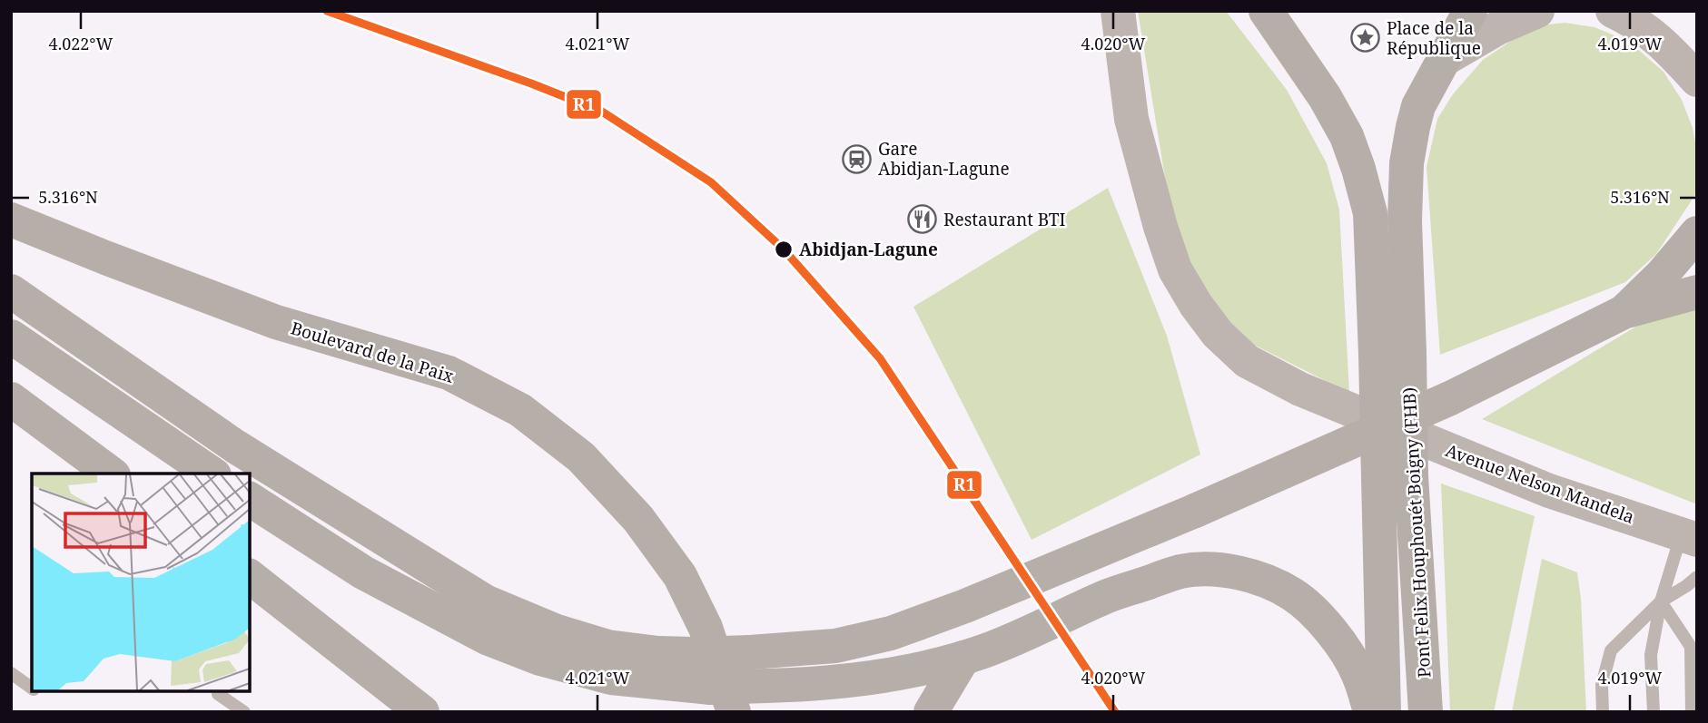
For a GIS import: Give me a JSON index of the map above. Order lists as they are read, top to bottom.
{
  "streets": {
    "main road": ["Boulevard de la Paix", "Avenue Nelson Mandela", "Pont Felix Houphouét Boigny (FHB)"]
  },
  "places": {
    "place": ["Place de la République"],
    "station": ["Gare Abidjan-Lagune"],
    "restaurant": ["Restaurant BTI"],
    "other": ["Abidjan-Lagune"]
  },
  "lines": ["transit line R1"],
  "coordinates": [
    "4.022°W",
    "4.021°W",
    "4.020°W",
    "4.019°W",
    "5.316°N"
  ]
}
